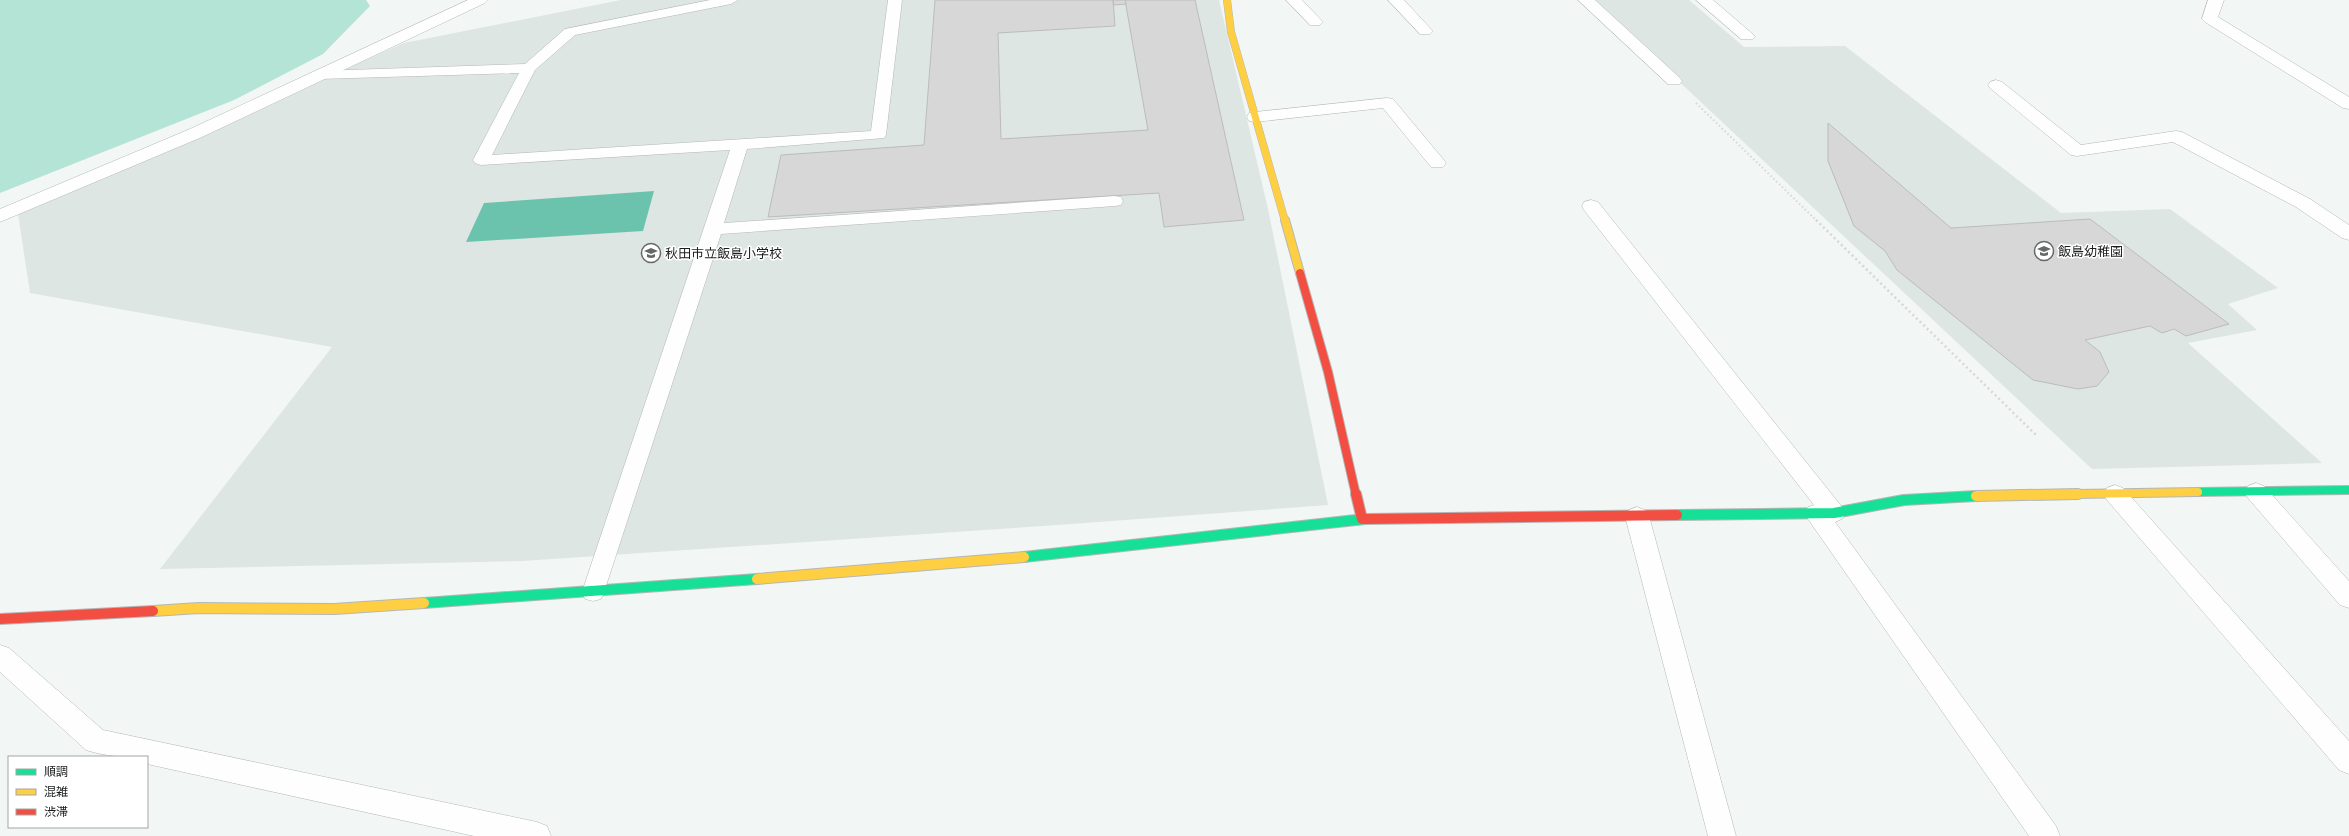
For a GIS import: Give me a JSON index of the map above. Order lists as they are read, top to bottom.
{
  "places": {
    "school or university": ["飯島幼稚園", "秋田市立飯島小学校"]
  },
  "legend": ["順調", "混雑", "渋滞"]
}
